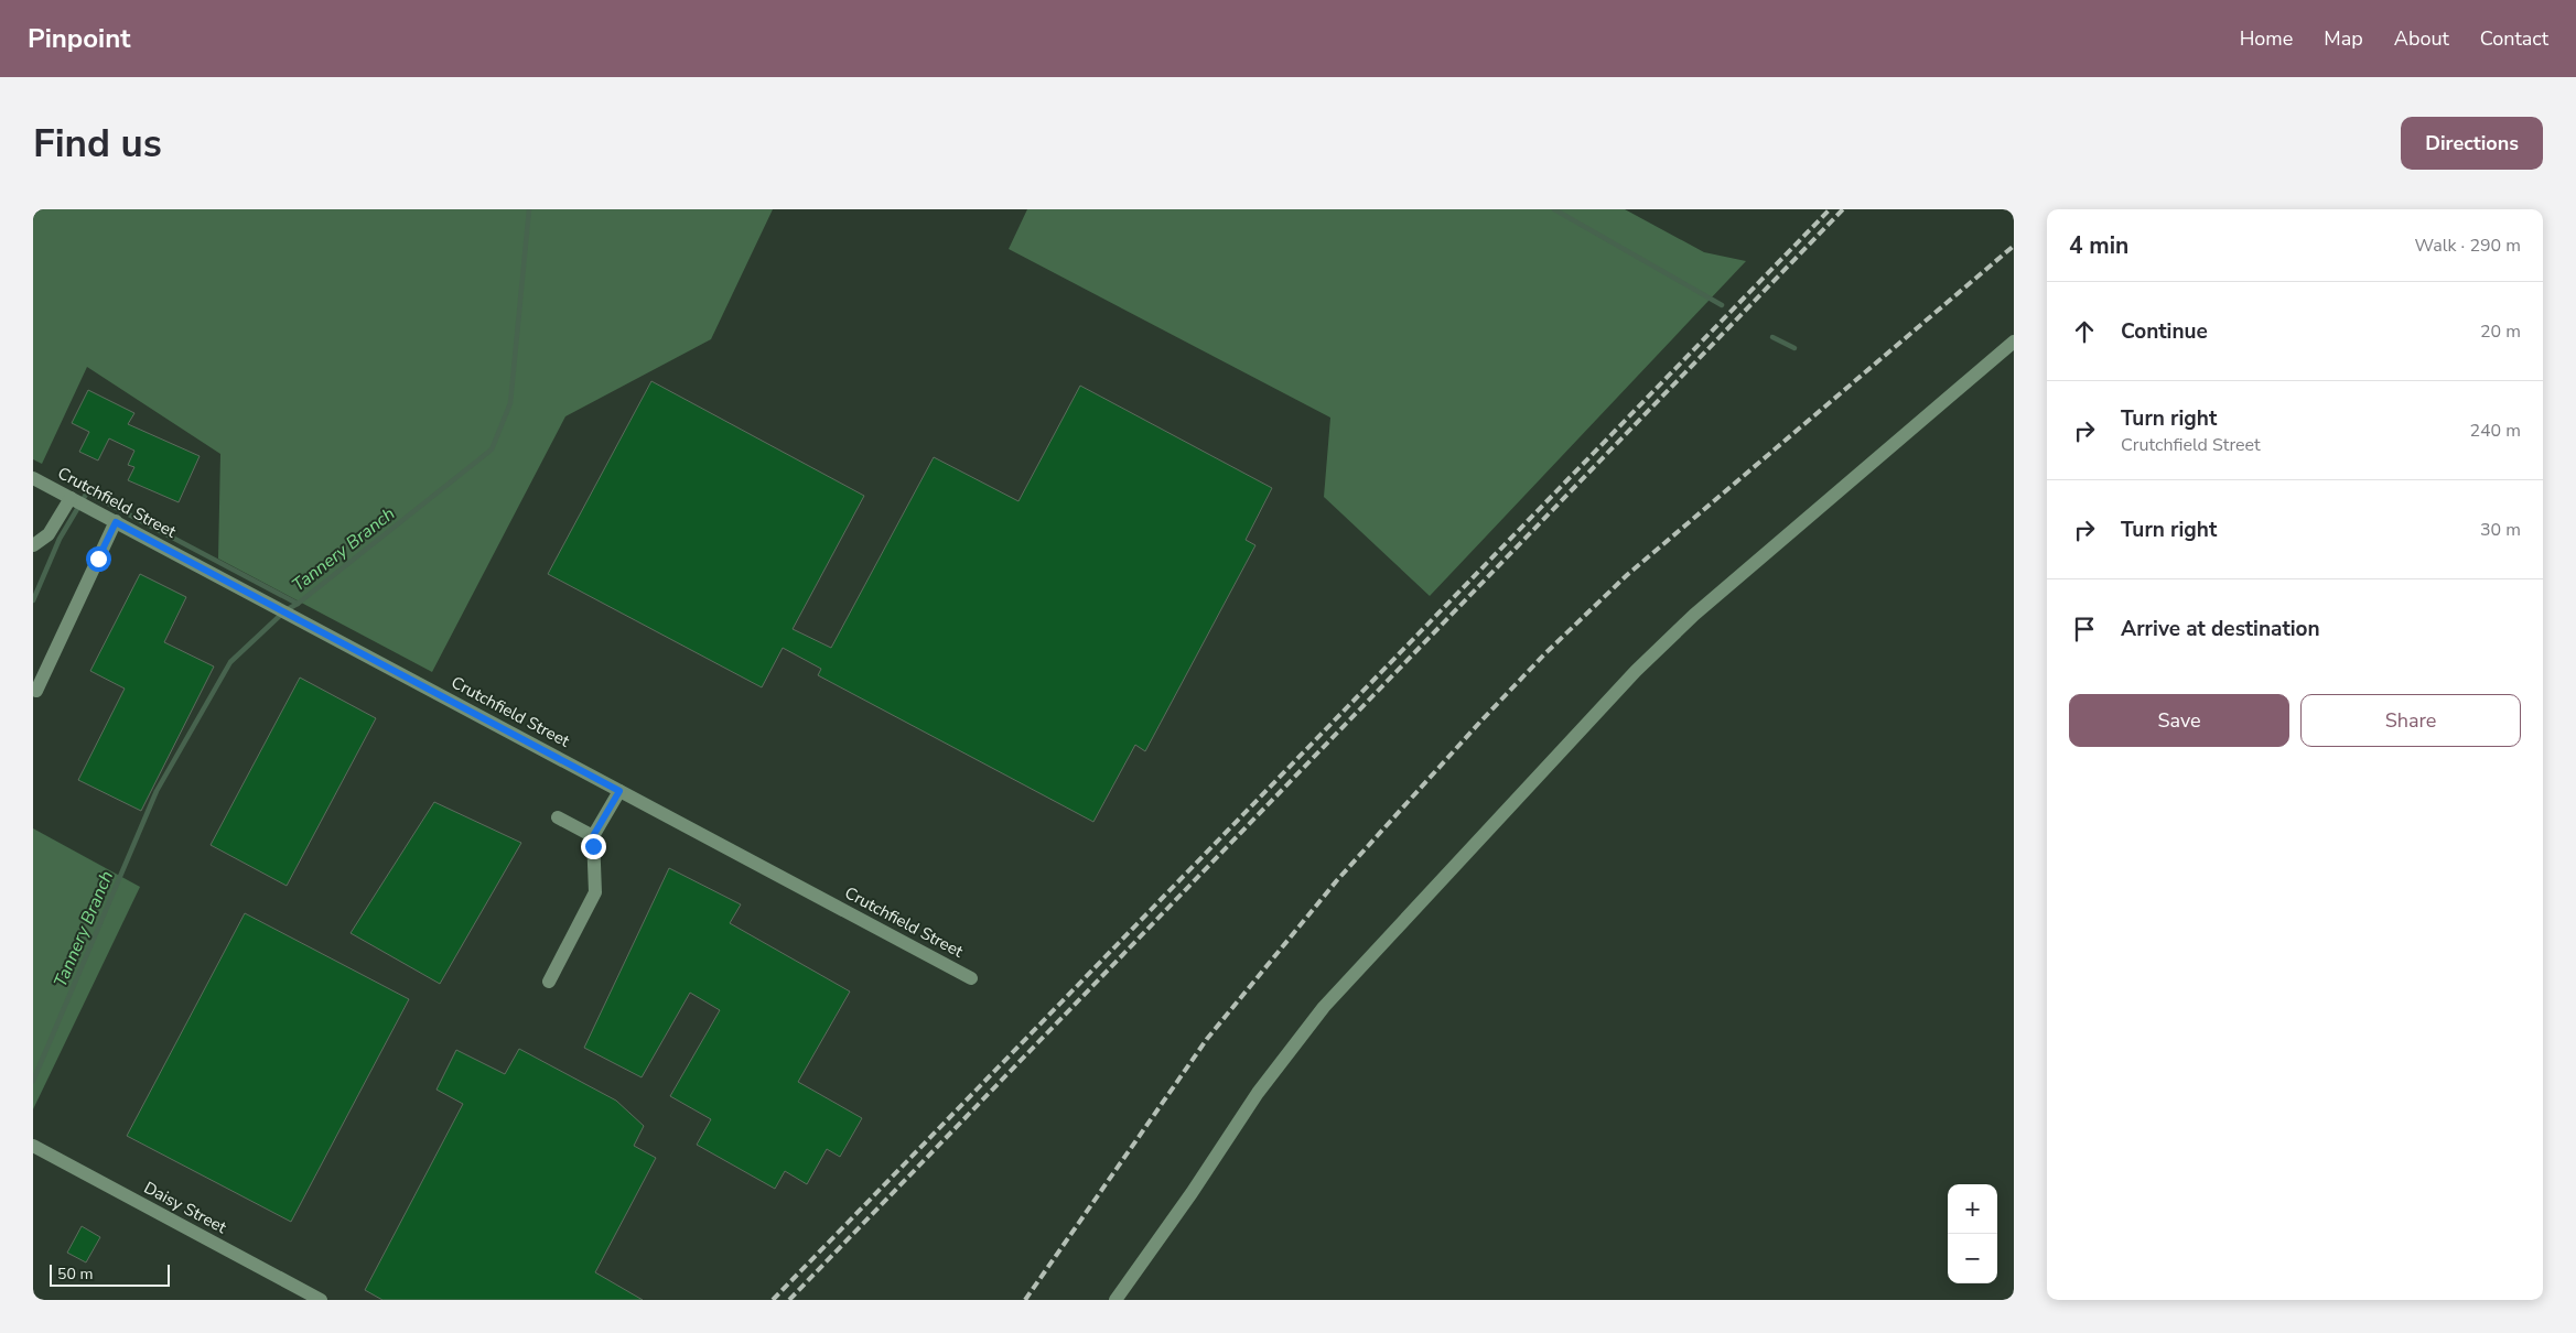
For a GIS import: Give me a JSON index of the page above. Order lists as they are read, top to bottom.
{
  "streets": {
    "street": ["Crutchfield Street", "Daisy Street"]
  },
  "water": ["Tannery Branch"],
  "scale_bar": "50 m",
  "page": {
    "header": "Pinpoint",
    "nav": [
      "Home",
      "Map",
      "About",
      "Contact"
    ],
    "buttons": [
      "Directions",
      ["Save", "Share"]
    ],
    "title": "Find us",
    "heading": ["4 min", "Walk · 290 m"],
    "list": [
      ["Continue", "20 m"],
      ["Turn right", "Crutchfield Street", "240 m"],
      ["Turn right", "30 m"],
      "Arrive at destination"
    ],
    "map_buttons": ["+", "−"],
    "scale": "50 m"
  }
}
